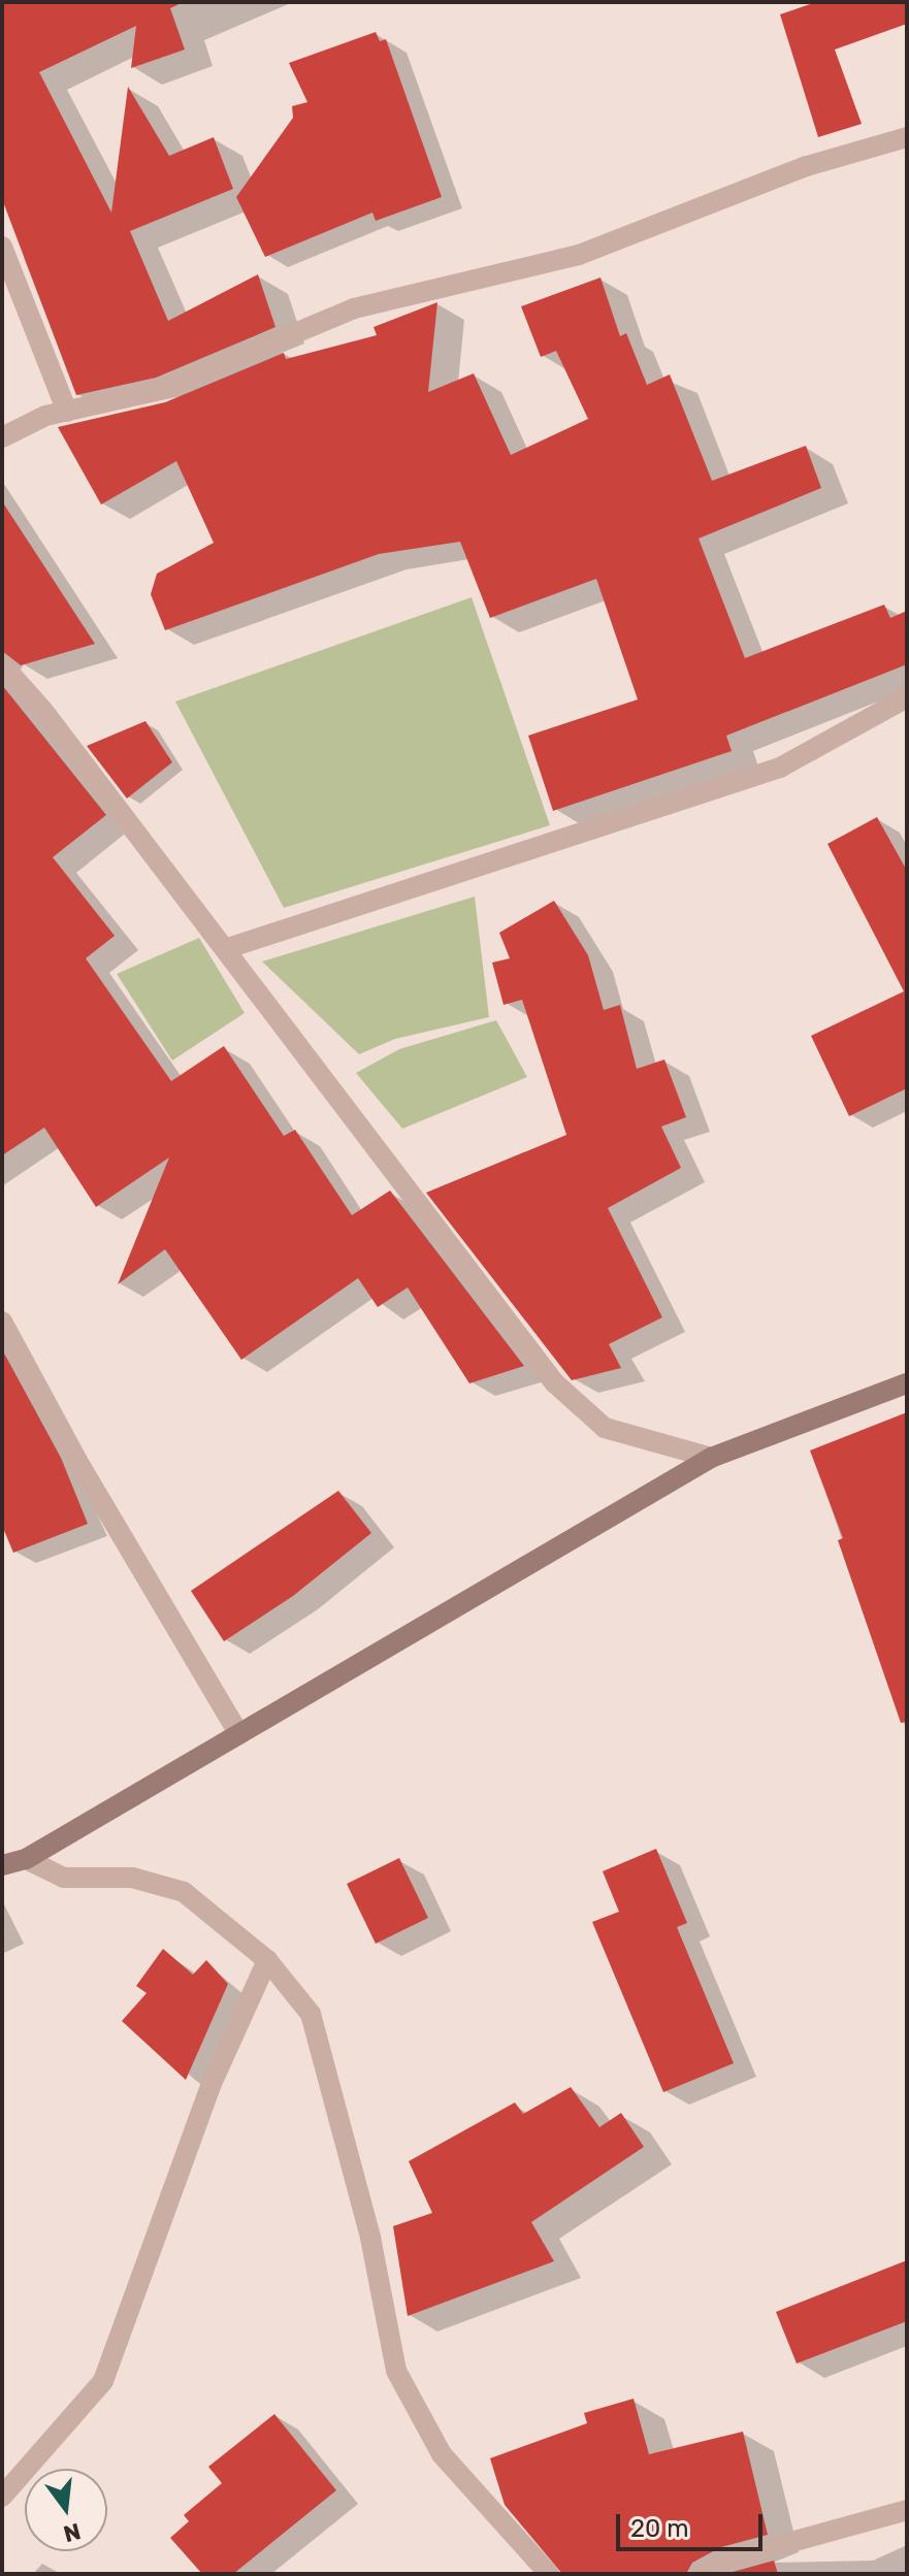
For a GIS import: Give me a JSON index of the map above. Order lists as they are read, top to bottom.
{
  "scale_bar": "20 m",
  "north": "bottom"
}
